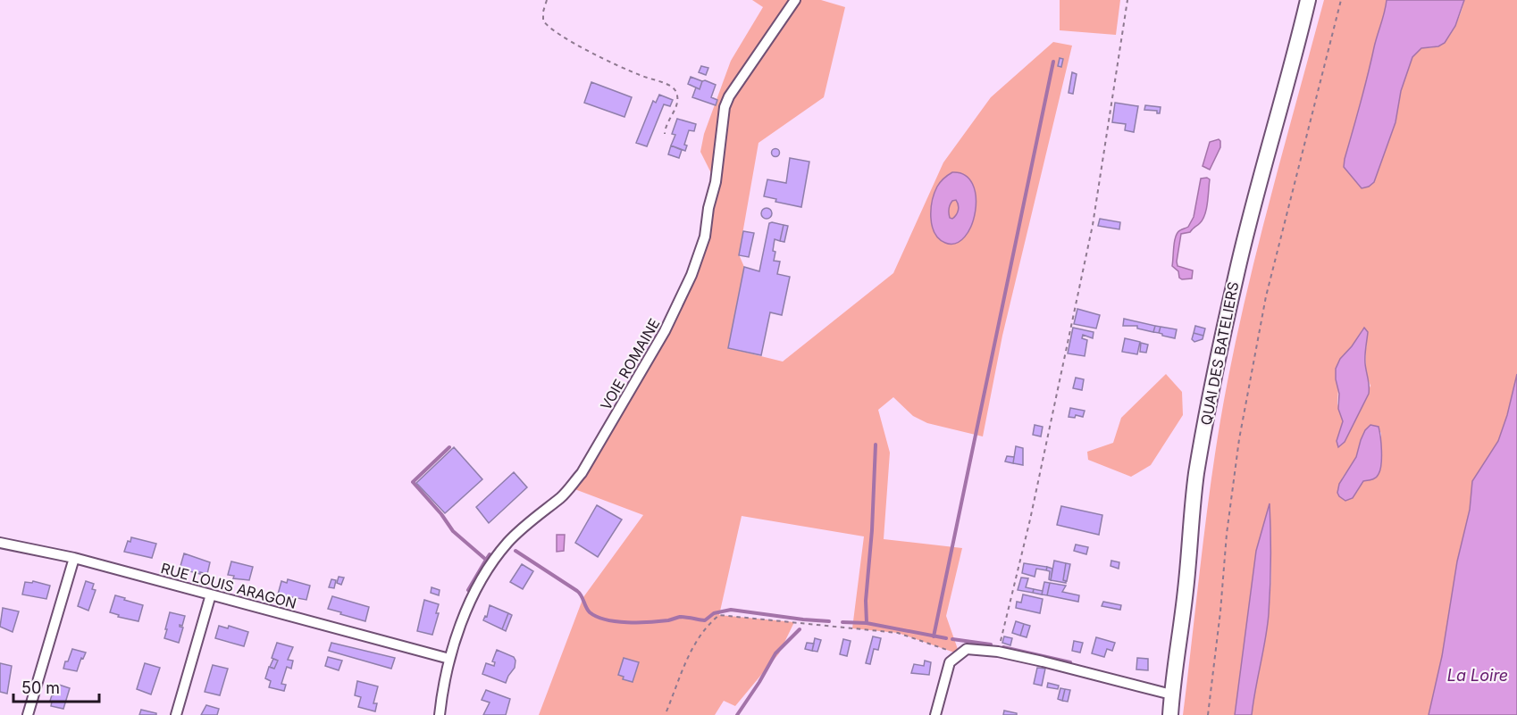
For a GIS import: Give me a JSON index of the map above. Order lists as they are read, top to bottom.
{
  "streets": {
    "main road": ["QUAI DES BATELIERS"],
    "street": ["VOIE ROMAINE", "RUE LOUIS ARAGON"]
  },
  "crossings": [
    ["VOIE ROMAINE", "RUE LOUIS ARAGON"]
  ],
  "water": ["La Loire"],
  "scale_bar": "50 m"
}
